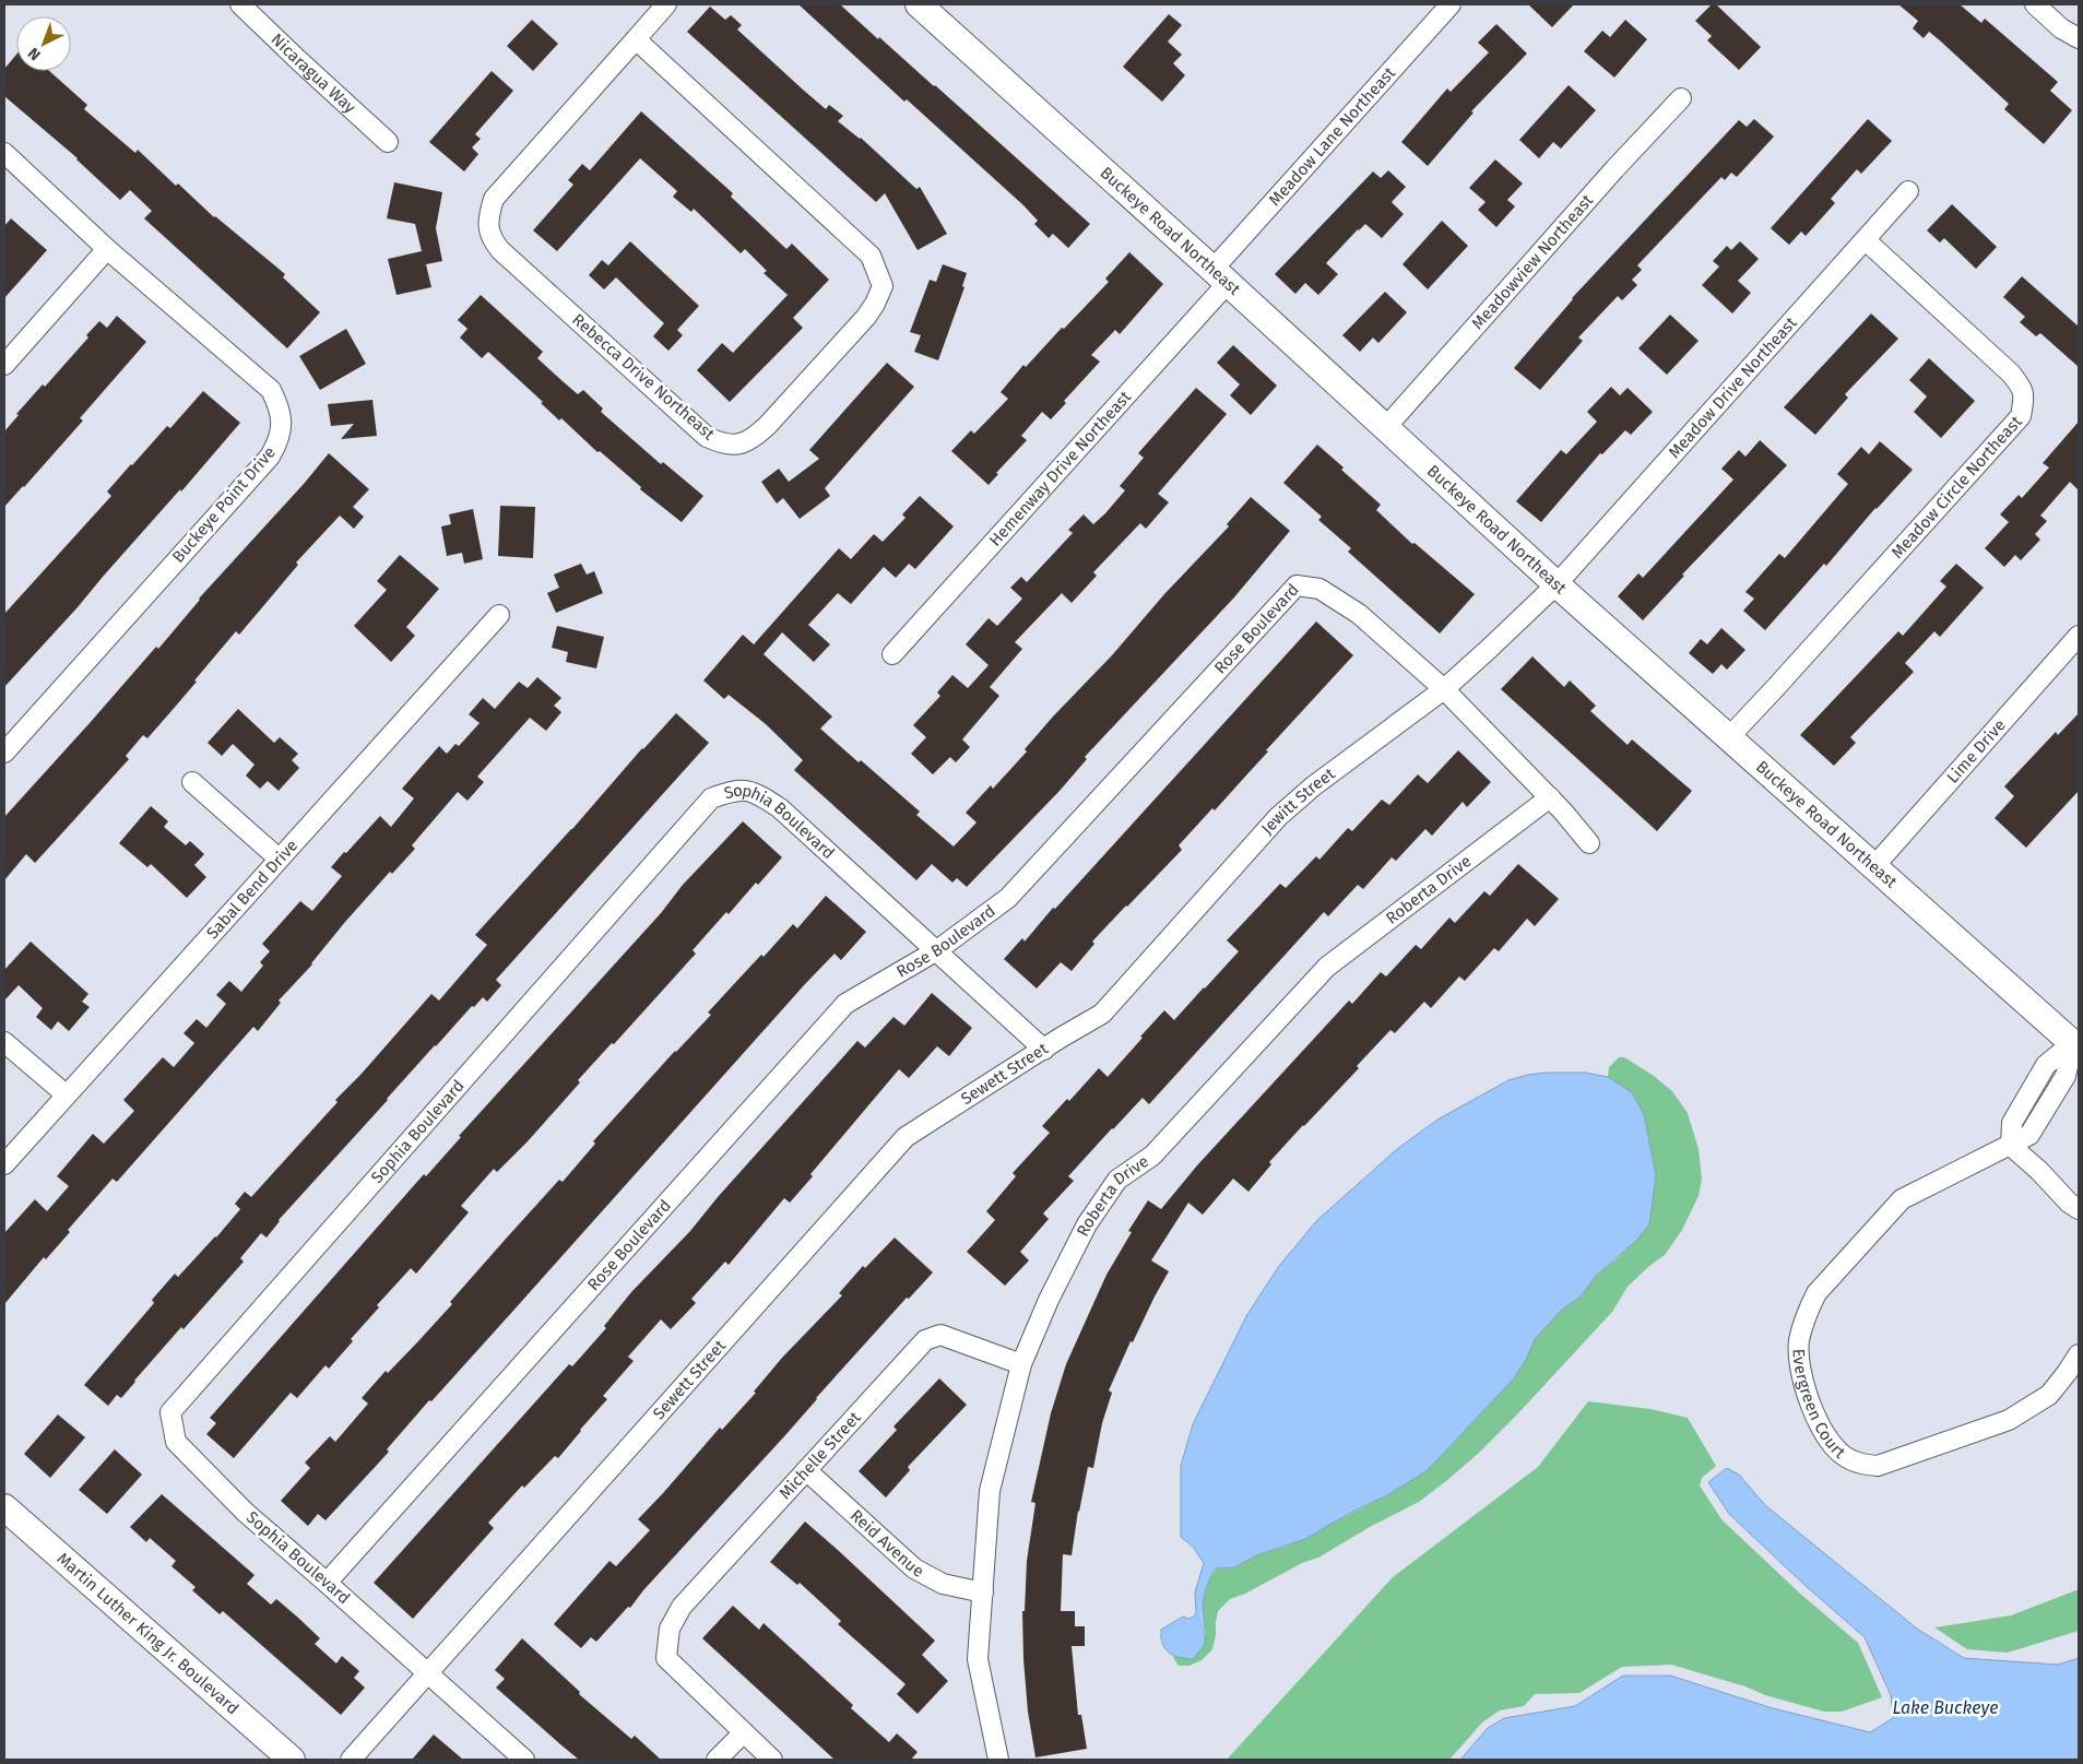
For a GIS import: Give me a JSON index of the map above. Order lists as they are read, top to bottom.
{
  "streets": {
    "street": [
      "Nicaragua Way",
      "Meadow Lane Northeast",
      "Buckeye Road Northeast",
      "Meadowview Northeast",
      "Rebecca Drive Northeast",
      "Meadow Drive Northeast",
      "Hemenway Drive Northeast",
      "Meadow Circle Northeast",
      "Buckeye Point Drive",
      "Rose Boulevard",
      "Lime Drive",
      "Jewitt Street",
      "Sophia Boulevard",
      "Sabal Bend Drive",
      "Roberta Drive",
      "Sewett Street",
      "Evergreen Court",
      "Michelle Street",
      "Reid Avenue",
      "Martin Luther King Jr. Boulevard"
    ]
  },
  "crossings": [
    ["Meadow Lane Northeast", "Buckeye Road Northeast"],
    ["Meadow Lane Northeast", "Hemenway Drive Northeast"],
    ["Buckeye Road Northeast", "Meadowview Northeast"],
    ["Buckeye Road Northeast", "Meadow Drive Northeast"],
    ["Buckeye Road Northeast", "Hemenway Drive Northeast"],
    ["Buckeye Road Northeast", "Meadow Circle Northeast"],
    ["Buckeye Road Northeast", "Lime Drive"],
    ["Buckeye Road Northeast", "Jewitt Street"],
    ["Meadow Drive Northeast", "Meadow Circle Northeast"],
    ["Meadow Drive Northeast", "Jewitt Street"],
    ["Rose Boulevard", "Jewitt Street"],
    ["Rose Boulevard", "Sophia Boulevard"],
    ["Rose Boulevard", "Roberta Drive"],
    ["Jewitt Street", "Sewett Street"],
    ["Sophia Boulevard", "Sewett Street"],
    ["Roberta Drive", "Michelle Street"],
    ["Roberta Drive", "Reid Avenue"],
    ["Michelle Street", "Reid Avenue"]
  ],
  "water": ["Lake Buckeye"],
  "north": "bottom left"
}
